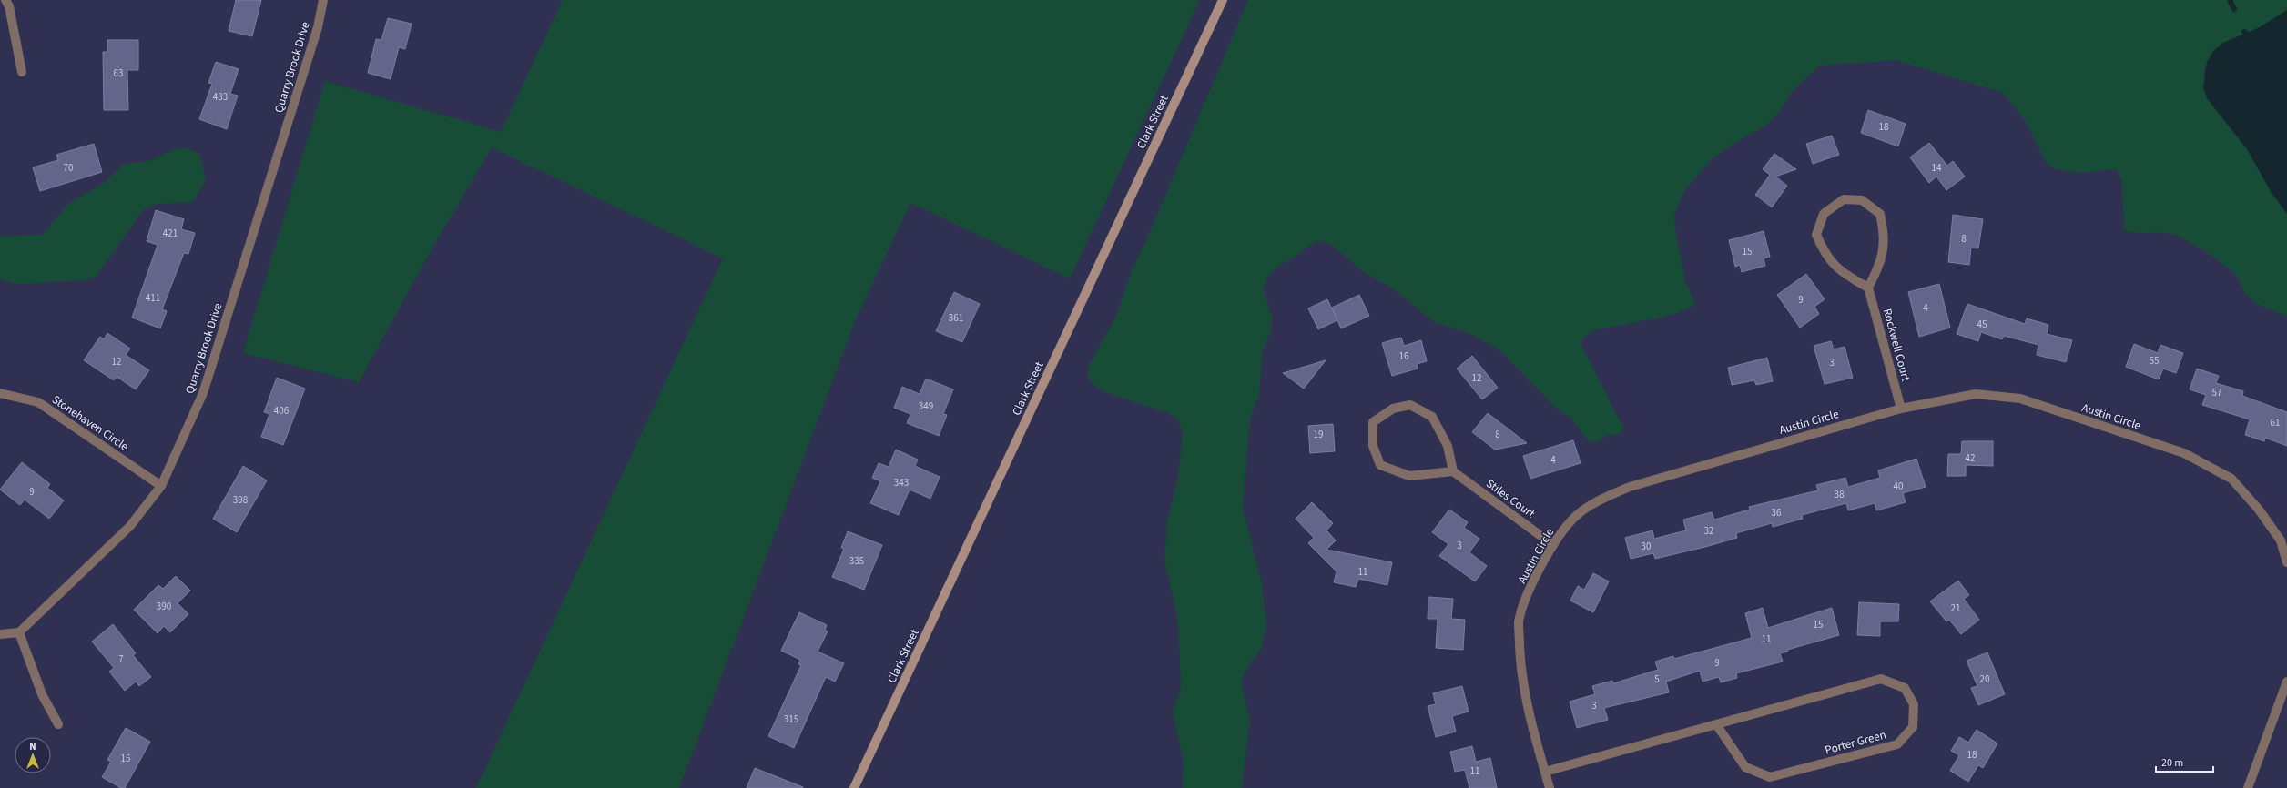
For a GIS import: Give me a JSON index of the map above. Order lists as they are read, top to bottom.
{
  "streets": {
    "main road": ["Clark Street"],
    "street": [
      "Quarry Brook Drive",
      "Rockwell Court",
      "Austin Circle",
      "Stonehaven Circle",
      "Stiles Court",
      "Porter Green"
    ]
  },
  "crossings": [
    ["Quarry Brook Drive", "Stonehaven Circle"],
    ["Rockwell Court", "Austin Circle"],
    ["Austin Circle", "Stiles Court"],
    ["Austin Circle", "Porter Green"]
  ],
  "house_numbers": [
    "63",
    "433",
    "18",
    "70",
    "14",
    "421",
    "8",
    "15",
    "411",
    "9",
    "4",
    "361",
    "45",
    "16",
    "55",
    "12",
    "3",
    "12",
    "57",
    "349",
    "406",
    "61",
    "19",
    "8",
    "42",
    "4",
    "343",
    "40",
    "9",
    "38",
    "398",
    "36",
    "32",
    "3",
    "30",
    "335",
    "11",
    "390",
    "21",
    "15",
    "11",
    "7",
    "9",
    "5",
    "20",
    "3",
    "315",
    "18",
    "15",
    "11"
  ],
  "scale_bar": "20 m",
  "north": "top"
}
